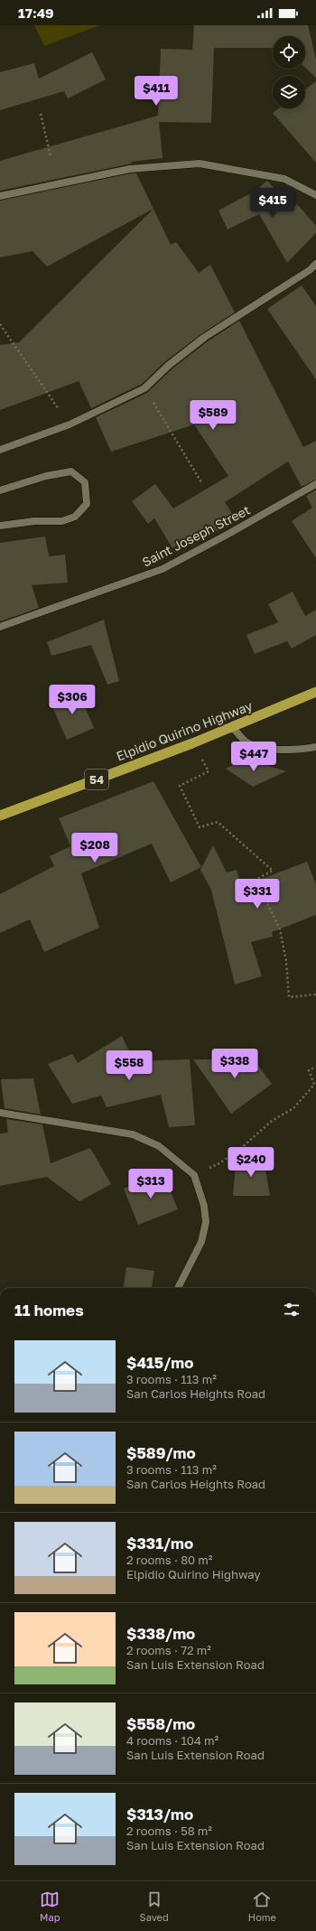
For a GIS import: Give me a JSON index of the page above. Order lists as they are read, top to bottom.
{
  "streets": {
    "highway": ["Elpidio Quirino Highway", "54"],
    "street": ["Saint Joseph Street"]
  },
  "page": {
    "status": "17:49",
    "price": [
      "$411",
      "$415",
      "$589",
      "$306",
      "$447",
      "$208",
      "$331",
      "$338",
      "$558",
      "$240",
      "$313"
    ],
    "heading": "11 homes",
    "list": [
      {
        "name": "$415/mo",
        "note": "3 rooms · 113 m² · San Carlos Heights Road"
      },
      {
        "name": "$589/mo",
        "note": "3 rooms · 113 m² · San Carlos Heights Road"
      },
      {
        "name": "$331/mo",
        "note": "2 rooms · 80 m² · Elpidio Quirino Highway"
      },
      {
        "name": "$338/mo",
        "note": "2 rooms · 72 m² · San Luis Extension Road"
      },
      {
        "name": "$558/mo",
        "note": "4 rooms · 104 m² · San Luis Extension Road"
      },
      {
        "name": "$313/mo",
        "note": "2 rooms · 58 m² · San Luis Extension Road"
      }
    ],
    "tabs": ["Map", "Saved", "Home"]
  }
}
